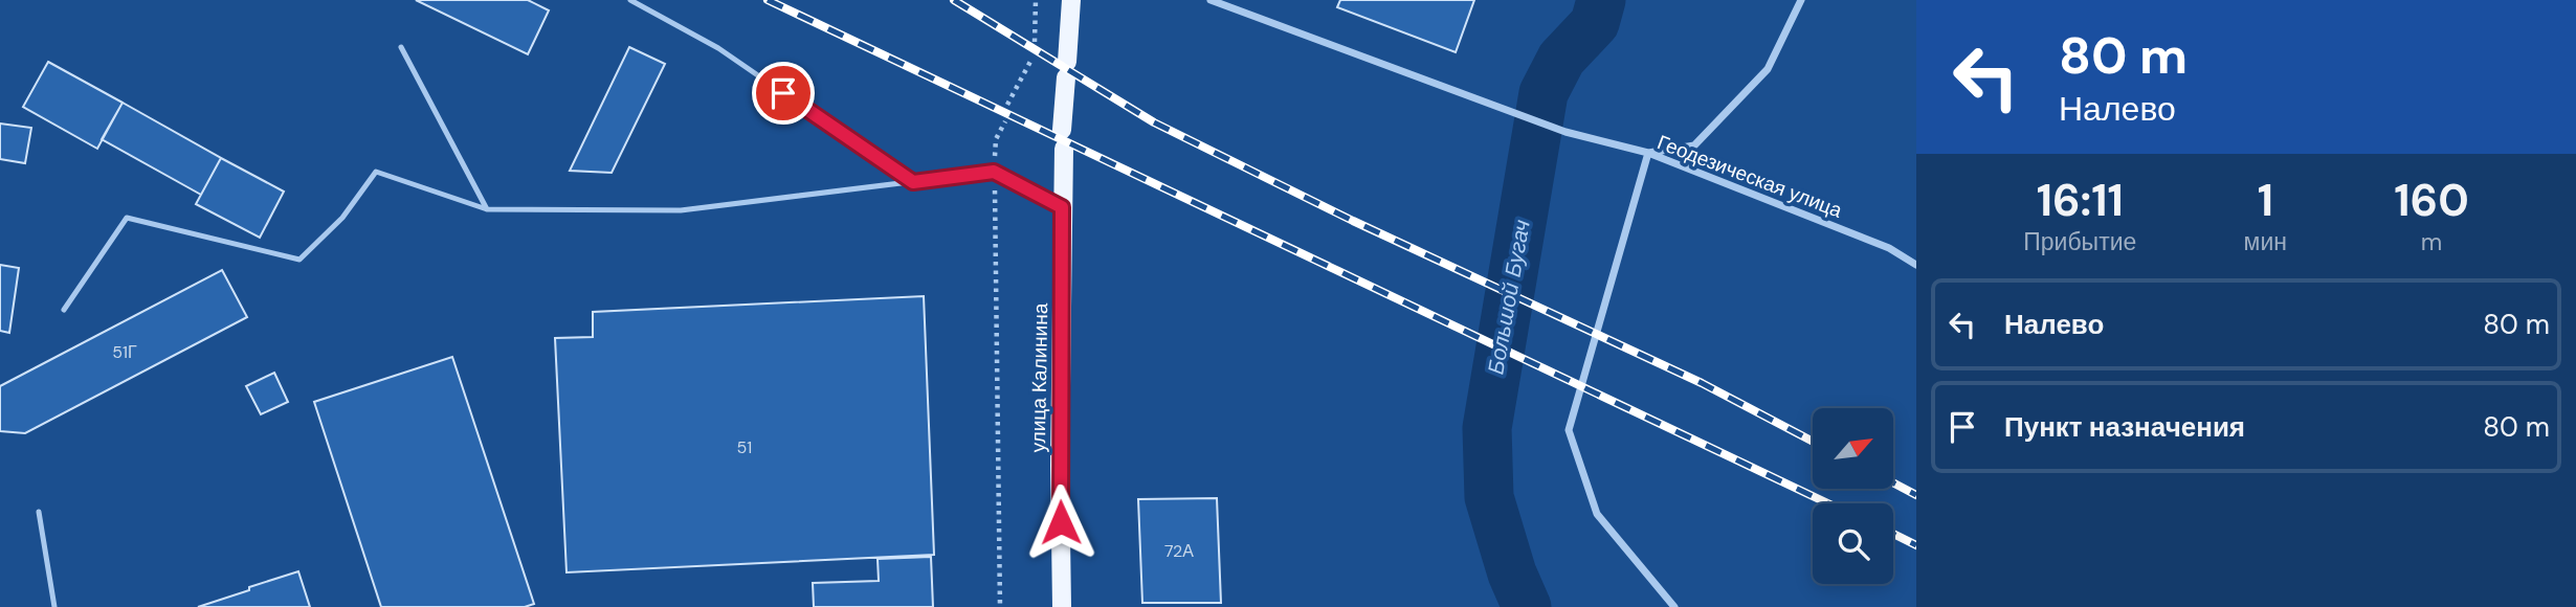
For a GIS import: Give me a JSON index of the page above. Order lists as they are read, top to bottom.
{
  "streets": {
    "main road": ["улица Калинина"],
    "street": ["Геодезическая улица"]
  },
  "water": ["Большой Бугач"],
  "house_numbers": ["51Г", "51", "72А"],
  "north": "top right",
  "page": {
    "turn": ["80 m", "Налево"],
    "eta": [
      "16:11",
      "Прибытие",
      "1",
      "мин",
      "160",
      "m"
    ],
    "list": [
      {
        "name": "Налево",
        "value": "80 m"
      },
      {
        "name": "Пункт назначения",
        "value": "80 m"
      }
    ]
  }
}
